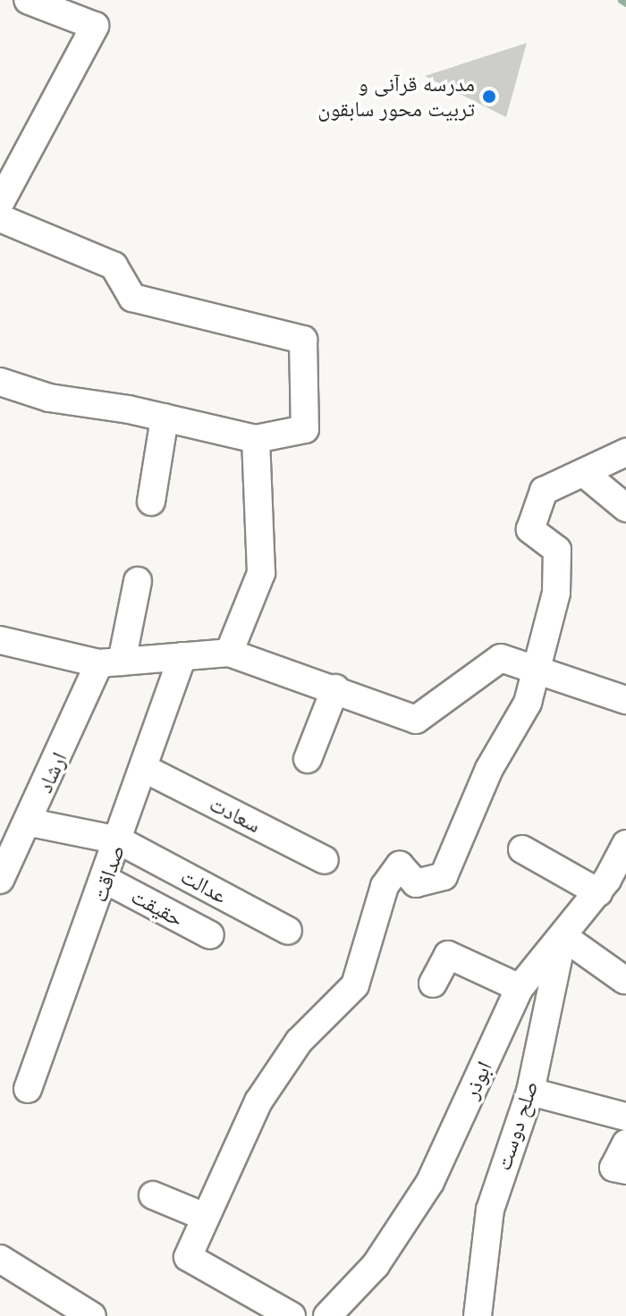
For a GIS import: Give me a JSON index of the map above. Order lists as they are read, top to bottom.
{
  "streets": {
    "street": [
      "ارشاد",
      "سعادت",
      "صداقت",
      "عدالت",
      "حقیقت",
      "ابوذر",
      "صلح دوست"
    ]
  },
  "crossings": [
    ["ارشاد", "عدالت"],
    ["سعادت", "صداقت"],
    ["صداقت", "عدالت"],
    ["صداقت", "حقیقت"],
    ["ابوذر", "صلح دوست"]
  ],
  "places": ["مدرسه قرآنی و تربیت محور سابقون"]
}
